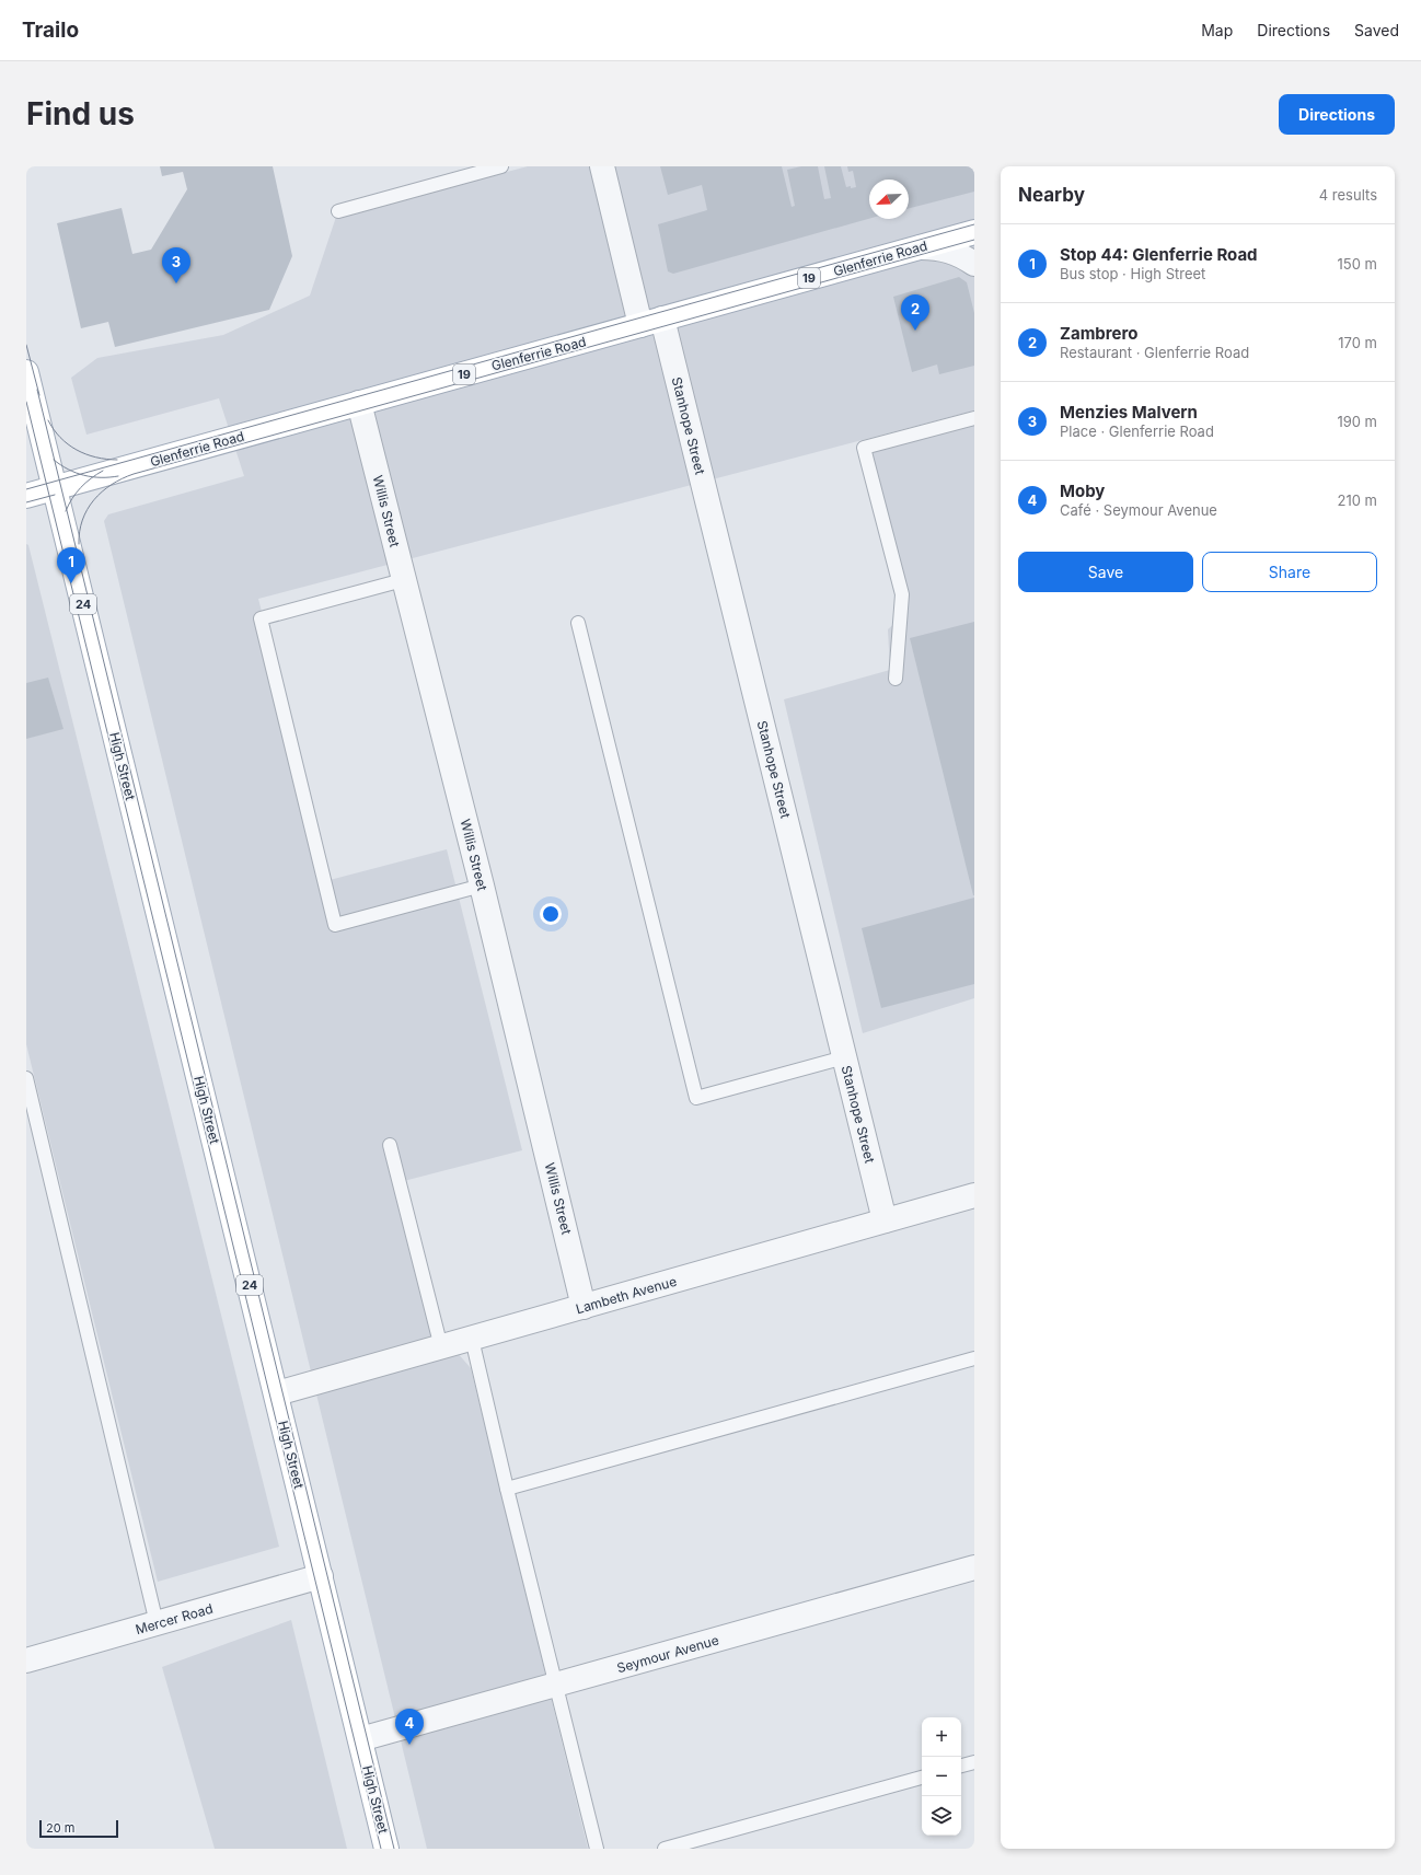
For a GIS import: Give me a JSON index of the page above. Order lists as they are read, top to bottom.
{
  "streets": {
    "main road": [
      "Glenferrie Road",
      "19",
      "24",
      "High Street"
    ],
    "street": [
      "Stanhope Street",
      "Willis Street",
      "Lambeth Avenue",
      "Mercer Road",
      "Seymour Avenue"
    ]
  },
  "crossings": [
    ["Glenferrie Road", "Stanhope Street"],
    ["Glenferrie Road", "Willis Street"],
    ["Glenferrie Road", "High Street"],
    ["Stanhope Street", "Lambeth Avenue"],
    ["Willis Street", "Lambeth Avenue"],
    ["High Street", "Lambeth Avenue"],
    ["High Street", "Mercer Road"],
    ["High Street", "Seymour Avenue"]
  ],
  "scale_bar": "20 m",
  "north": "bottom left",
  "page": {
    "header": "Trailo",
    "nav": ["Map", "Directions", "Saved"],
    "buttons": [
      "Directions",
      ["Save", "Share"]
    ],
    "title": "Find us",
    "heading": ["Nearby", "4 results"],
    "list": [
      {
        "mark": "1",
        "name": "Stop 44: Glenferrie Road",
        "note": "Bus stop · High Street",
        "value": "150 m"
      },
      {
        "mark": "2",
        "name": "Zambrero",
        "note": "Restaurant · Glenferrie Road",
        "value": "170 m"
      },
      {
        "mark": "3",
        "name": "Menzies Malvern",
        "note": "Place · Glenferrie Road",
        "value": "190 m"
      },
      {
        "mark": "4",
        "name": "Moby",
        "note": "Café · Seymour Avenue",
        "value": "210 m"
      }
    ],
    "pins": [
      "3",
      "2",
      "1",
      "4"
    ],
    "map_buttons": ["+", "−"],
    "scale": "20 m"
  }
}
